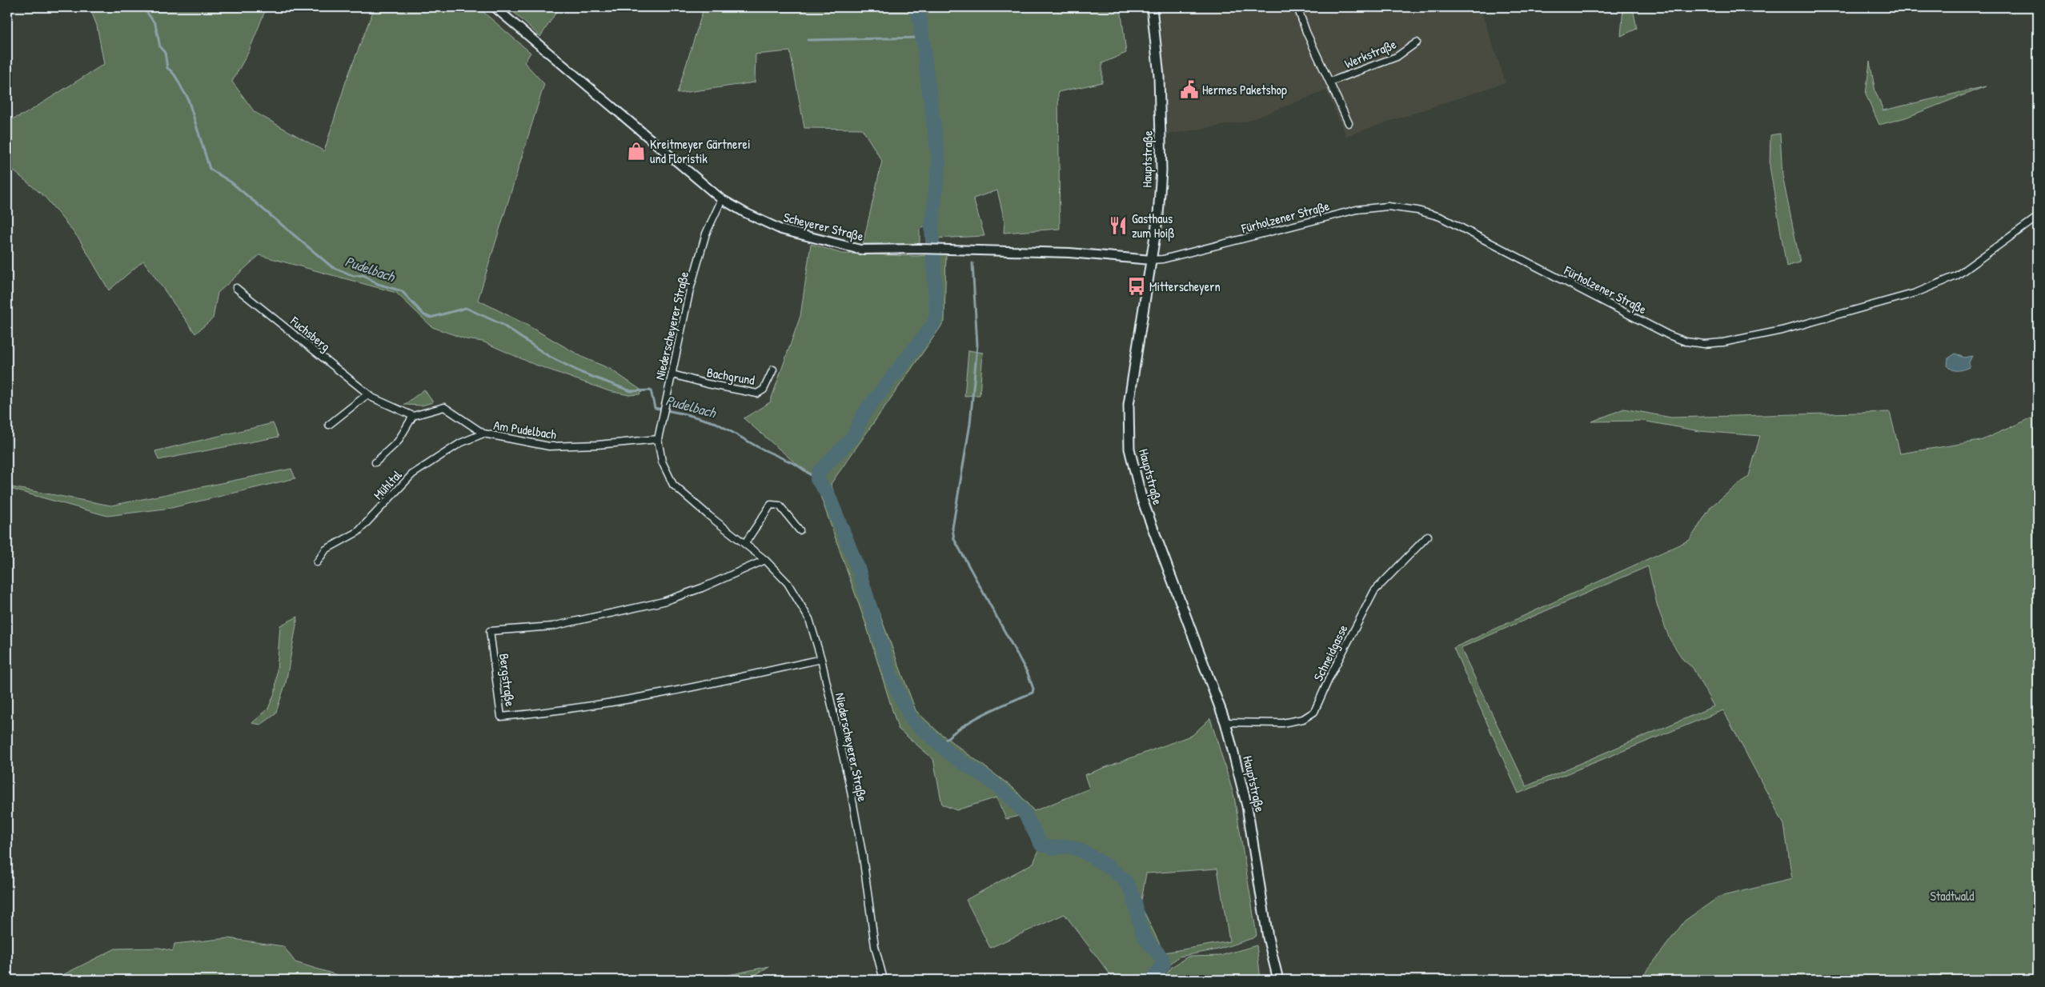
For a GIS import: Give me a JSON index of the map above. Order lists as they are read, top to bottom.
{
  "streets": {
    "main road": ["Hauptstraße"],
    "street": [
      "Werkstraße",
      "Fürholzener Straße",
      "Scheyerer Straße",
      "Niederscheyerer Straße",
      "Fuchsberg",
      "Bachgrund",
      "Am Pudelbach",
      "Mühltal",
      "Schneidgasse",
      "Bergstraße"
    ]
  },
  "crossings": [
    ["Hauptstraße", "Fürholzener Straße"],
    ["Hauptstraße", "Scheyerer Straße"],
    ["Hauptstraße", "Schneidgasse"],
    ["Fürholzener Straße", "Scheyerer Straße"],
    ["Scheyerer Straße", "Niederscheyerer Straße"],
    ["Niederscheyerer Straße", "Bachgrund"],
    ["Niederscheyerer Straße", "Am Pudelbach"],
    ["Niederscheyerer Straße", "Bergstraße"],
    ["Fuchsberg", "Am Pudelbach"],
    ["Am Pudelbach", "Mühltal"]
  ],
  "water": ["Pudelbach"],
  "parks": ["Stadtwald"],
  "places": {
    "public building": ["Hermes Paketshop"],
    "shop": ["Kreitmeyer Gärtnerei und Floristik"],
    "restaurant": ["Gasthaus zum Hoiß"],
    "bus stop": ["Mitterscheyern"]
  }
}
